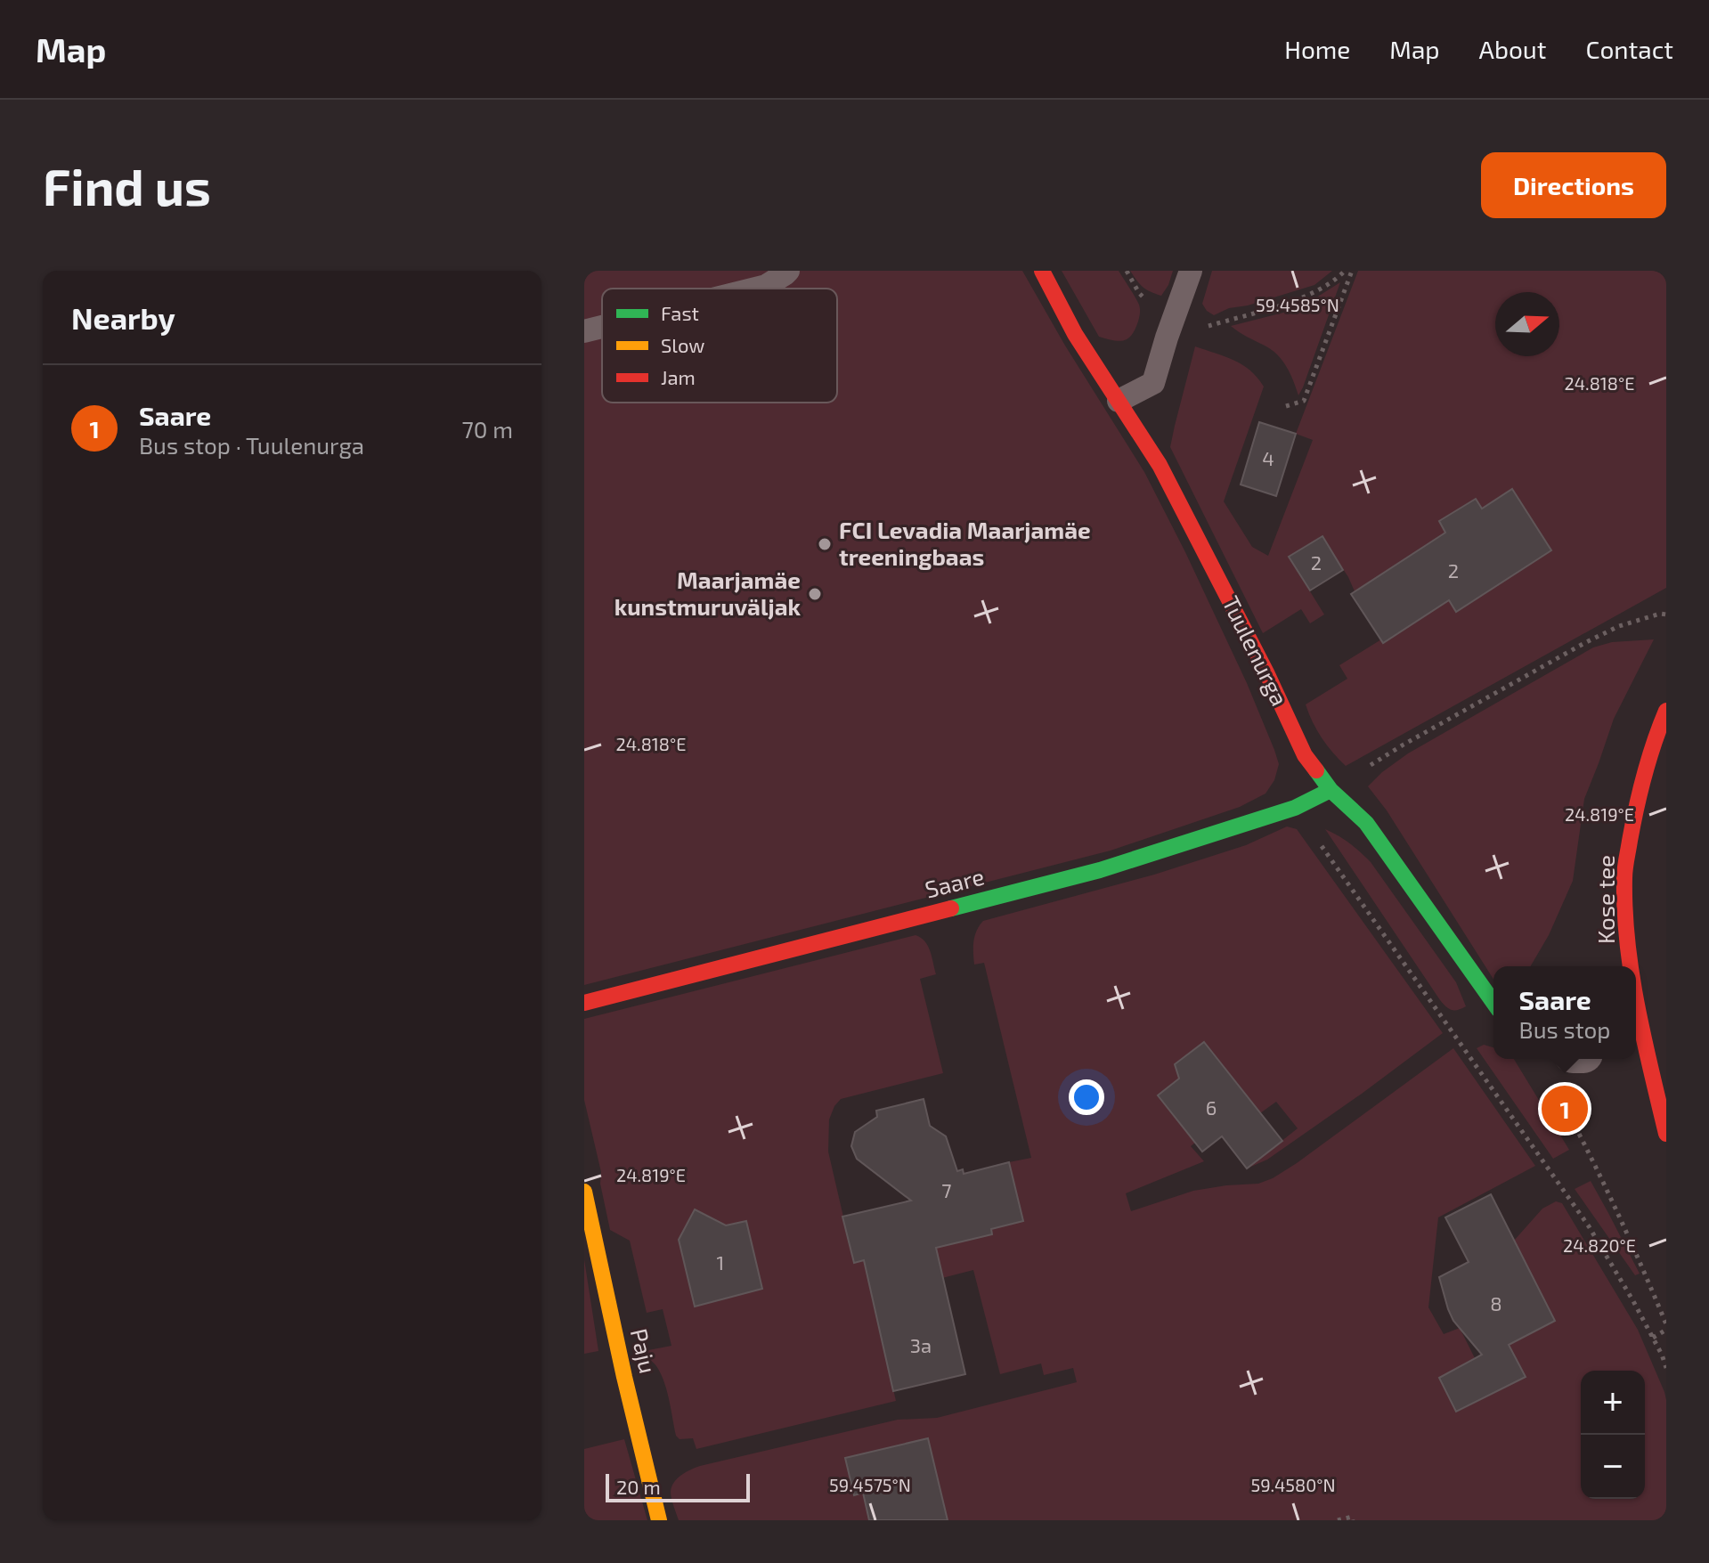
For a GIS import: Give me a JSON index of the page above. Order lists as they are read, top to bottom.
{
  "streets": {
    "street": [
      "Tuulenurga",
      "Saare",
      "Kose tee",
      "Paju"
    ]
  },
  "crossings": [
    ["Tuulenurga", "Saare"]
  ],
  "places": ["FCI Levadia Maarjamäe treeningbaas", "Maarjamäe kunstmuruväljak"],
  "house_numbers": [
    "4",
    "2",
    "2",
    "6",
    "7",
    "1",
    "8",
    "3a"
  ],
  "legend": ["Fast", "Slow", "Jam"],
  "scale_bar": "20 m",
  "north": "right",
  "page": {
    "header": "Map",
    "nav": [
      "Home",
      "Map",
      "About",
      "Contact"
    ],
    "buttons": "Directions",
    "title": "Find us",
    "heading": "Nearby",
    "list": [
      {
        "mark": "1",
        "name": "Saare",
        "note": "Bus stop · Tuulenurga",
        "value": "70 m"
      }
    ],
    "popup": ["Saare", "Bus stop"],
    "pins": "1",
    "map_buttons": ["+", "−"],
    "scale": "20 m"
  },
  "coordinates": [
    "59.4585°N",
    "24.818°E",
    "24.819°E",
    "24.820°E",
    "59.4575°N",
    "59.4580°N"
  ]
}
